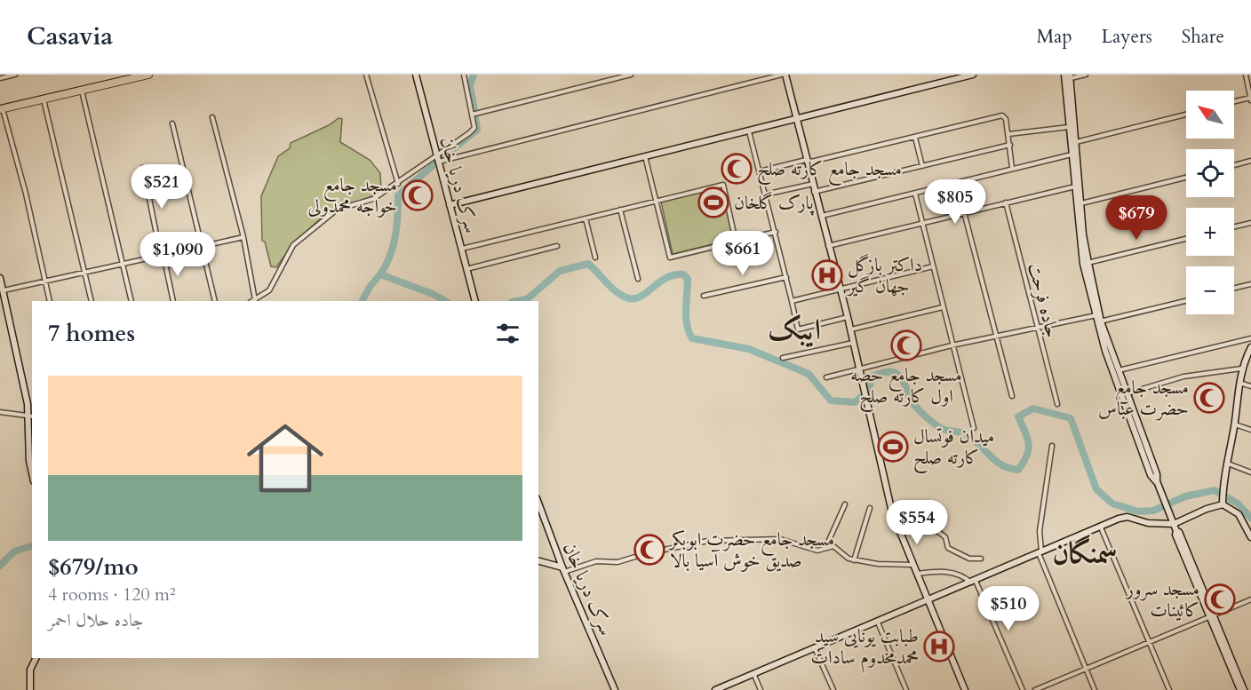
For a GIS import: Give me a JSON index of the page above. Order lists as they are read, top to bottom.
{
  "streets": {
    "street": ["سرک دریا خان", "جاده فرحت"]
  },
  "districts": ["ایبک", "سمنگان"],
  "places": {
    "mosque": [
      "مسجد جامع کارته صلح",
      "مسجد جامع خواجه محمدولی",
      "مسجد جامع حصه اول کارته صلح",
      "مسجد جامع حضرت عباس",
      "مسجد جامع حضرت ابوبکر صدیق خوش آسیا بالا",
      "مسجد سرور کائینات"
    ],
    "sports": ["پارک گلخان", "میدان فوتسال کارته صلح"],
    "hospital": ["داکتر بازگل جهان گیر", "طبابت یونایی سید محمدمخدوم سادات"]
  },
  "north": "top left",
  "page": {
    "header": "Casavia",
    "nav": ["Map", "Layers", "Share"],
    "map_buttons": ["+", "−"],
    "price": [
      "$521",
      "$805",
      "$679",
      "$661",
      "$1,090",
      "$554",
      "$510"
    ],
    "heading": "7 homes",
    "list": [
      {
        "name": "$679/mo",
        "note": "4 rooms · 120 m² · جاده حلال احمر"
      }
    ]
  }
}
